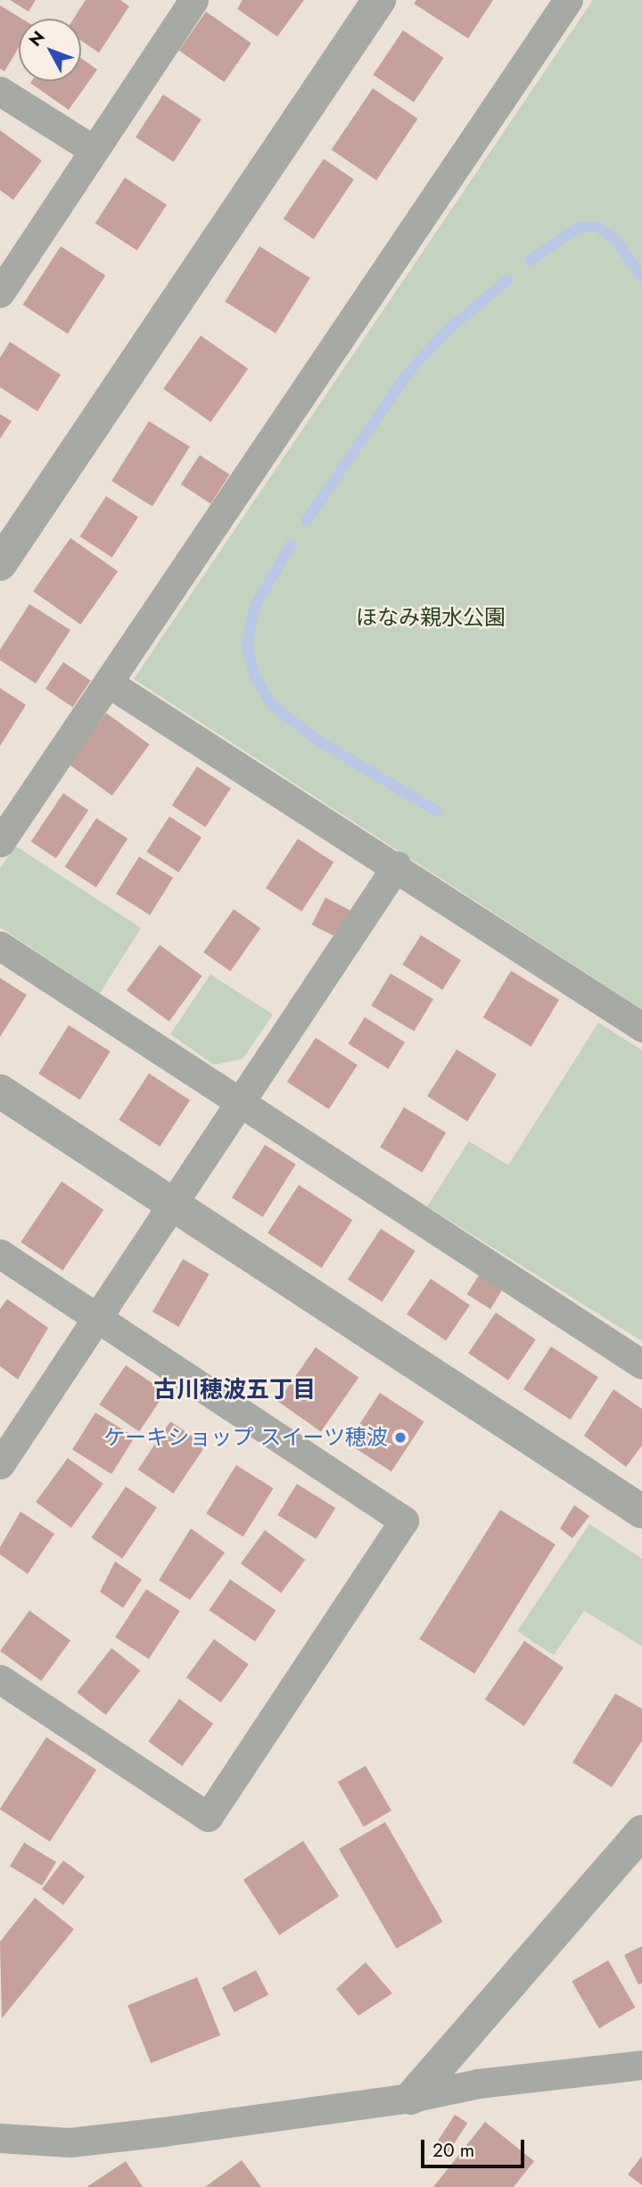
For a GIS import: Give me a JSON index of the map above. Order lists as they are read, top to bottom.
{
  "districts": ["古川穂波五丁目"],
  "parks": ["ほなみ親水公園"],
  "places": ["ケーキショップ スイーツ穂波"],
  "scale_bar": "20 m",
  "north": "top left"
}
